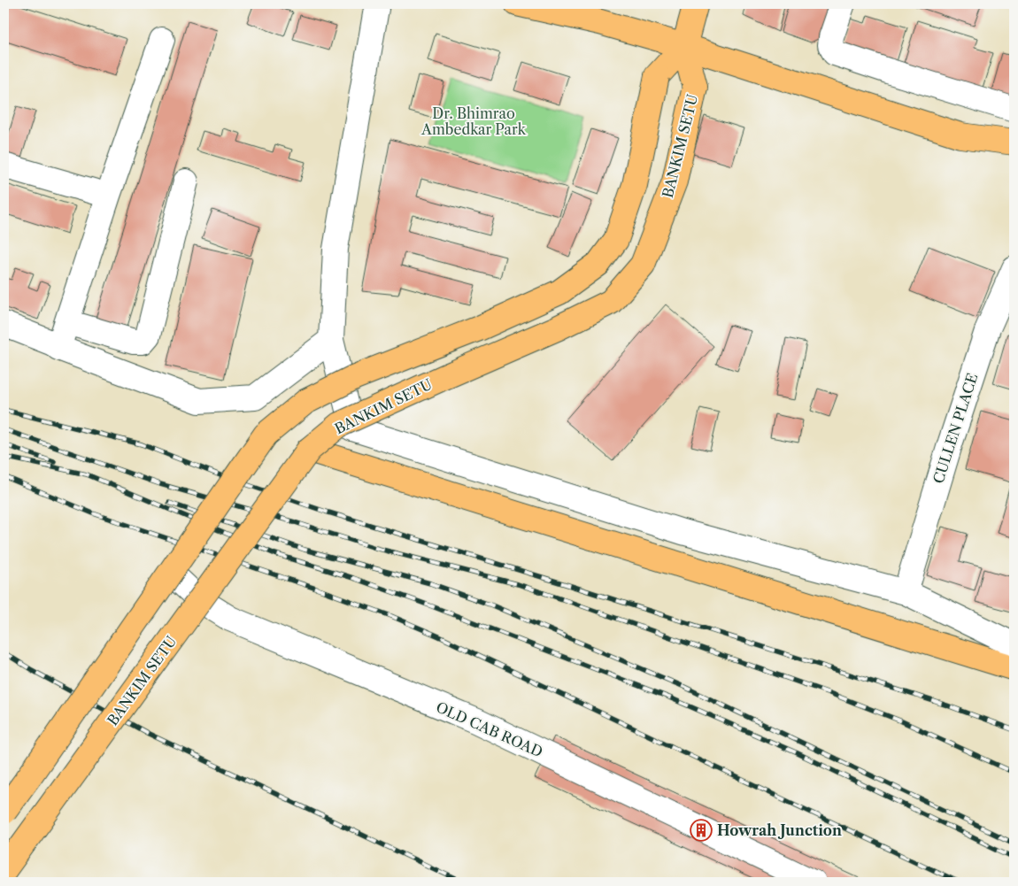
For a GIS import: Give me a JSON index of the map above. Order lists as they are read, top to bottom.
{
  "streets": {
    "main road": ["BANKIM SETU"],
    "street": ["CULLEN PLACE", "OLD CAB ROAD"]
  },
  "crossings": [
    ["BANKIM SETU", "OLD CAB ROAD"]
  ],
  "parks": ["Dr. Bhimrao Ambedkar Park"],
  "places": {
    "building": ["Howrah Junction"]
  }
}
